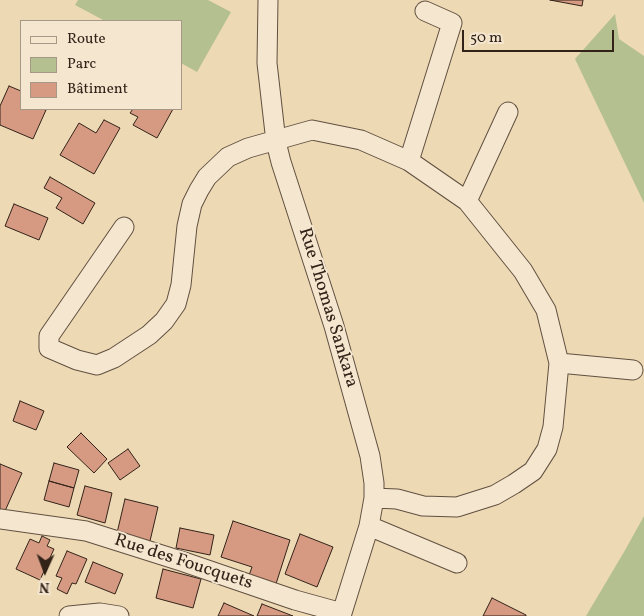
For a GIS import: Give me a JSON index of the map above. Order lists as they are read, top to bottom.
{
  "streets": {
    "street": ["Rue Thomas Sankara", "Rue des Foucquets"]
  },
  "crossings": [
    ["Rue Thomas Sankara", "Rue des Foucquets"]
  ],
  "legend": ["Route", "Parc", "Bâtiment"],
  "scale_bar": "50 m",
  "north": "bottom"
}
